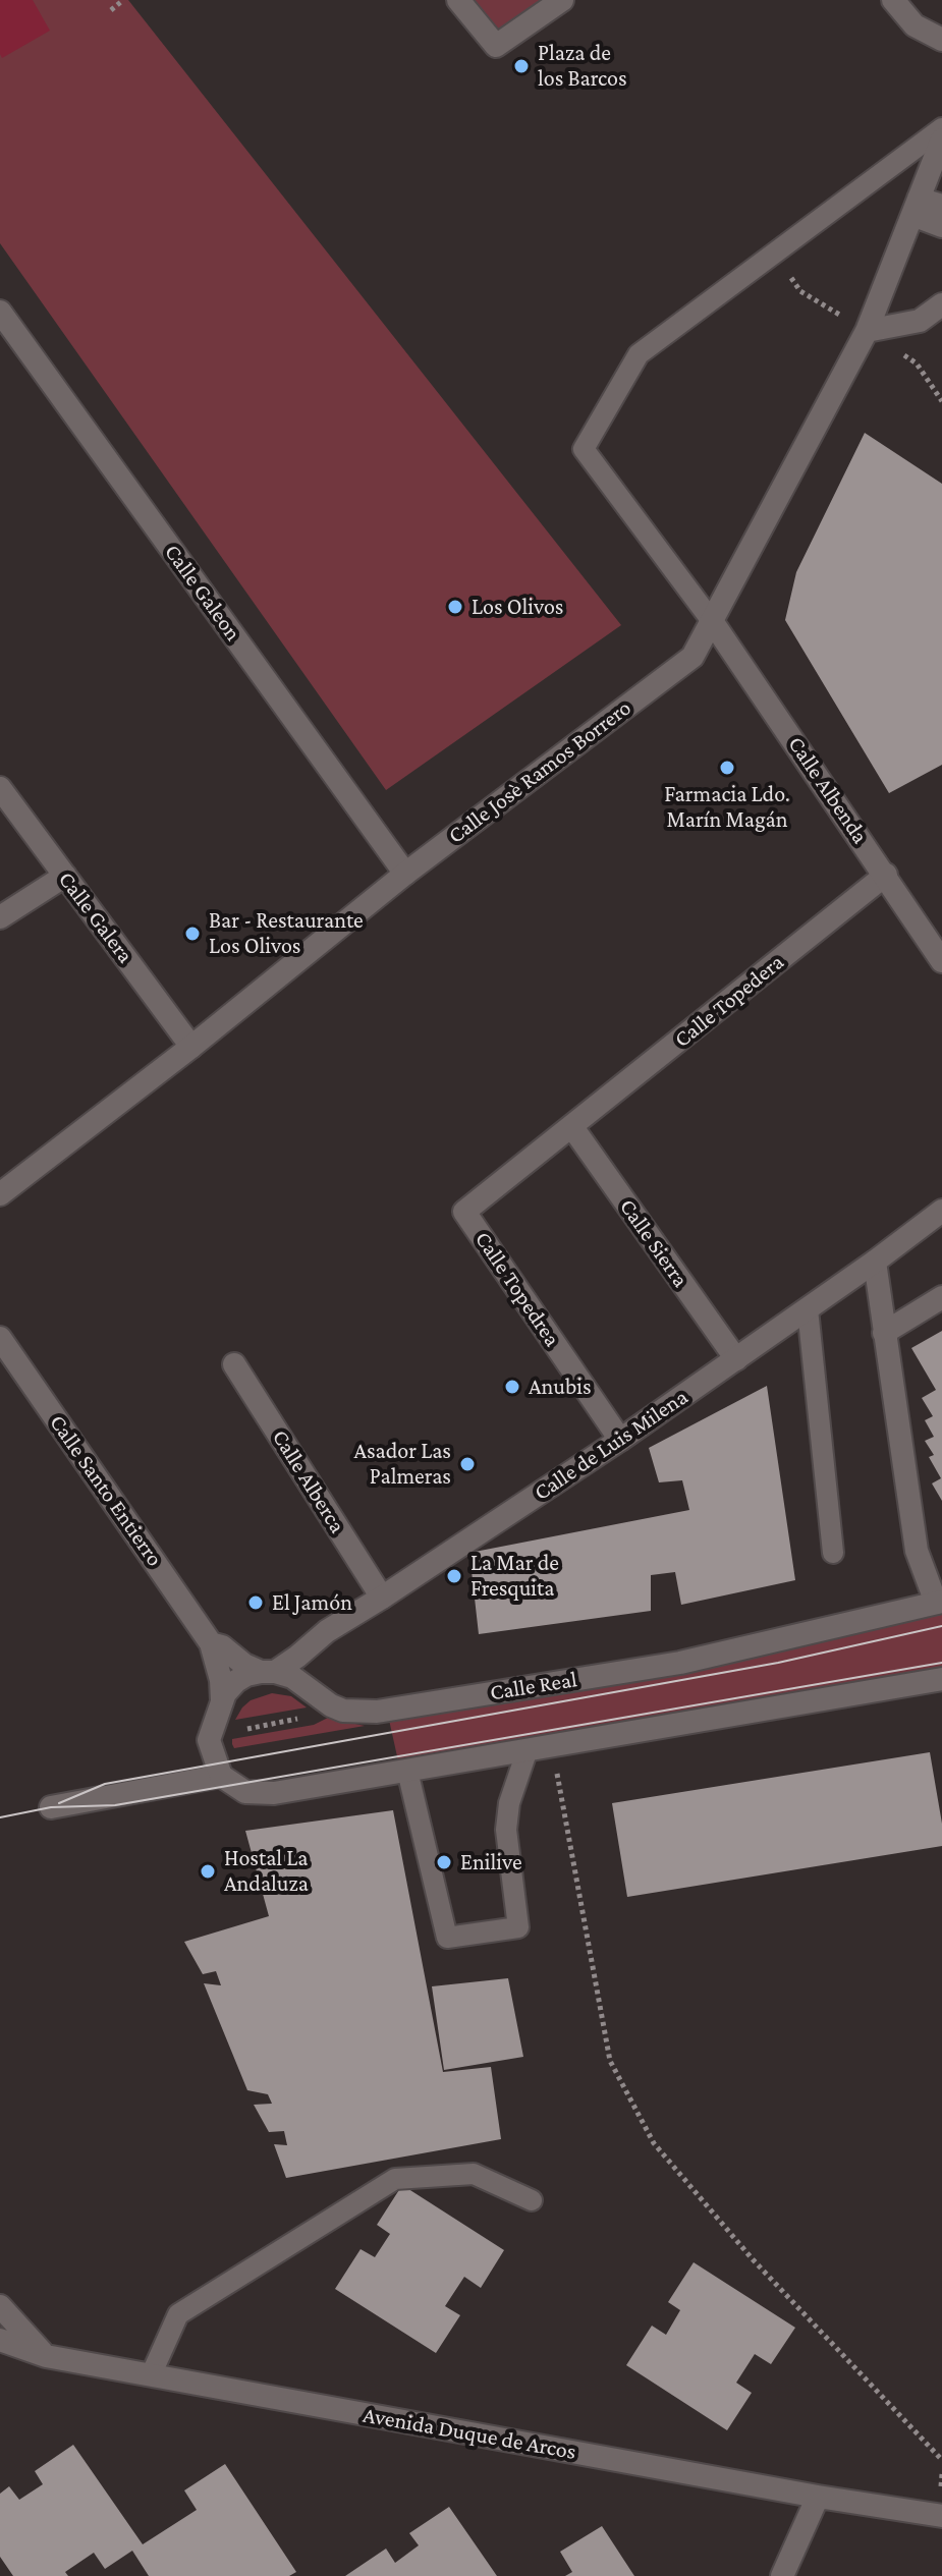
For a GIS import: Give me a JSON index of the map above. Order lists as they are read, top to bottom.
{
  "streets": {
    "street": [
      "Calle Galeon",
      "Calle Josè Ramos Borrero",
      "Calle Albenda",
      "Calle Galera",
      "Calle Topedera",
      "Calle Sierra",
      "Calle Topedrea",
      "Calle de Luis Milena",
      "Calle Alberca",
      "Calle Santo Entierro",
      "Calle Real",
      "Avenida Duque de Arcos"
    ]
  },
  "crossings": [
    ["Calle Galeon", "Calle Josè Ramos Borrero"],
    ["Calle Josè Ramos Borrero", "Calle Albenda"],
    ["Calle Josè Ramos Borrero", "Calle Galera"],
    ["Calle Albenda", "Calle Topedera"],
    ["Calle Topedera", "Calle Sierra"],
    ["Calle Topedera", "Calle Topedrea"],
    ["Calle Sierra", "Calle Topedrea"],
    ["Calle Sierra", "Calle de Luis Milena"],
    ["Calle Topedrea", "Calle de Luis Milena"],
    ["Calle de Luis Milena", "Calle Alberca"],
    ["Calle de Luis Milena", "Calle Real"],
    ["Calle Santo Entierro", "Calle Real"]
  ],
  "places": [
    "Plaza de los Barcos",
    "Los Olivos",
    "Farmacia Ldo. Marín Magán",
    "Bar - Restaurante Los Olivos",
    "Anubis",
    "Asador Las Palmeras",
    "La Mar de Fresquita",
    "El Jamón",
    "Enilive",
    "Hostal La Andaluza"
  ]
}
